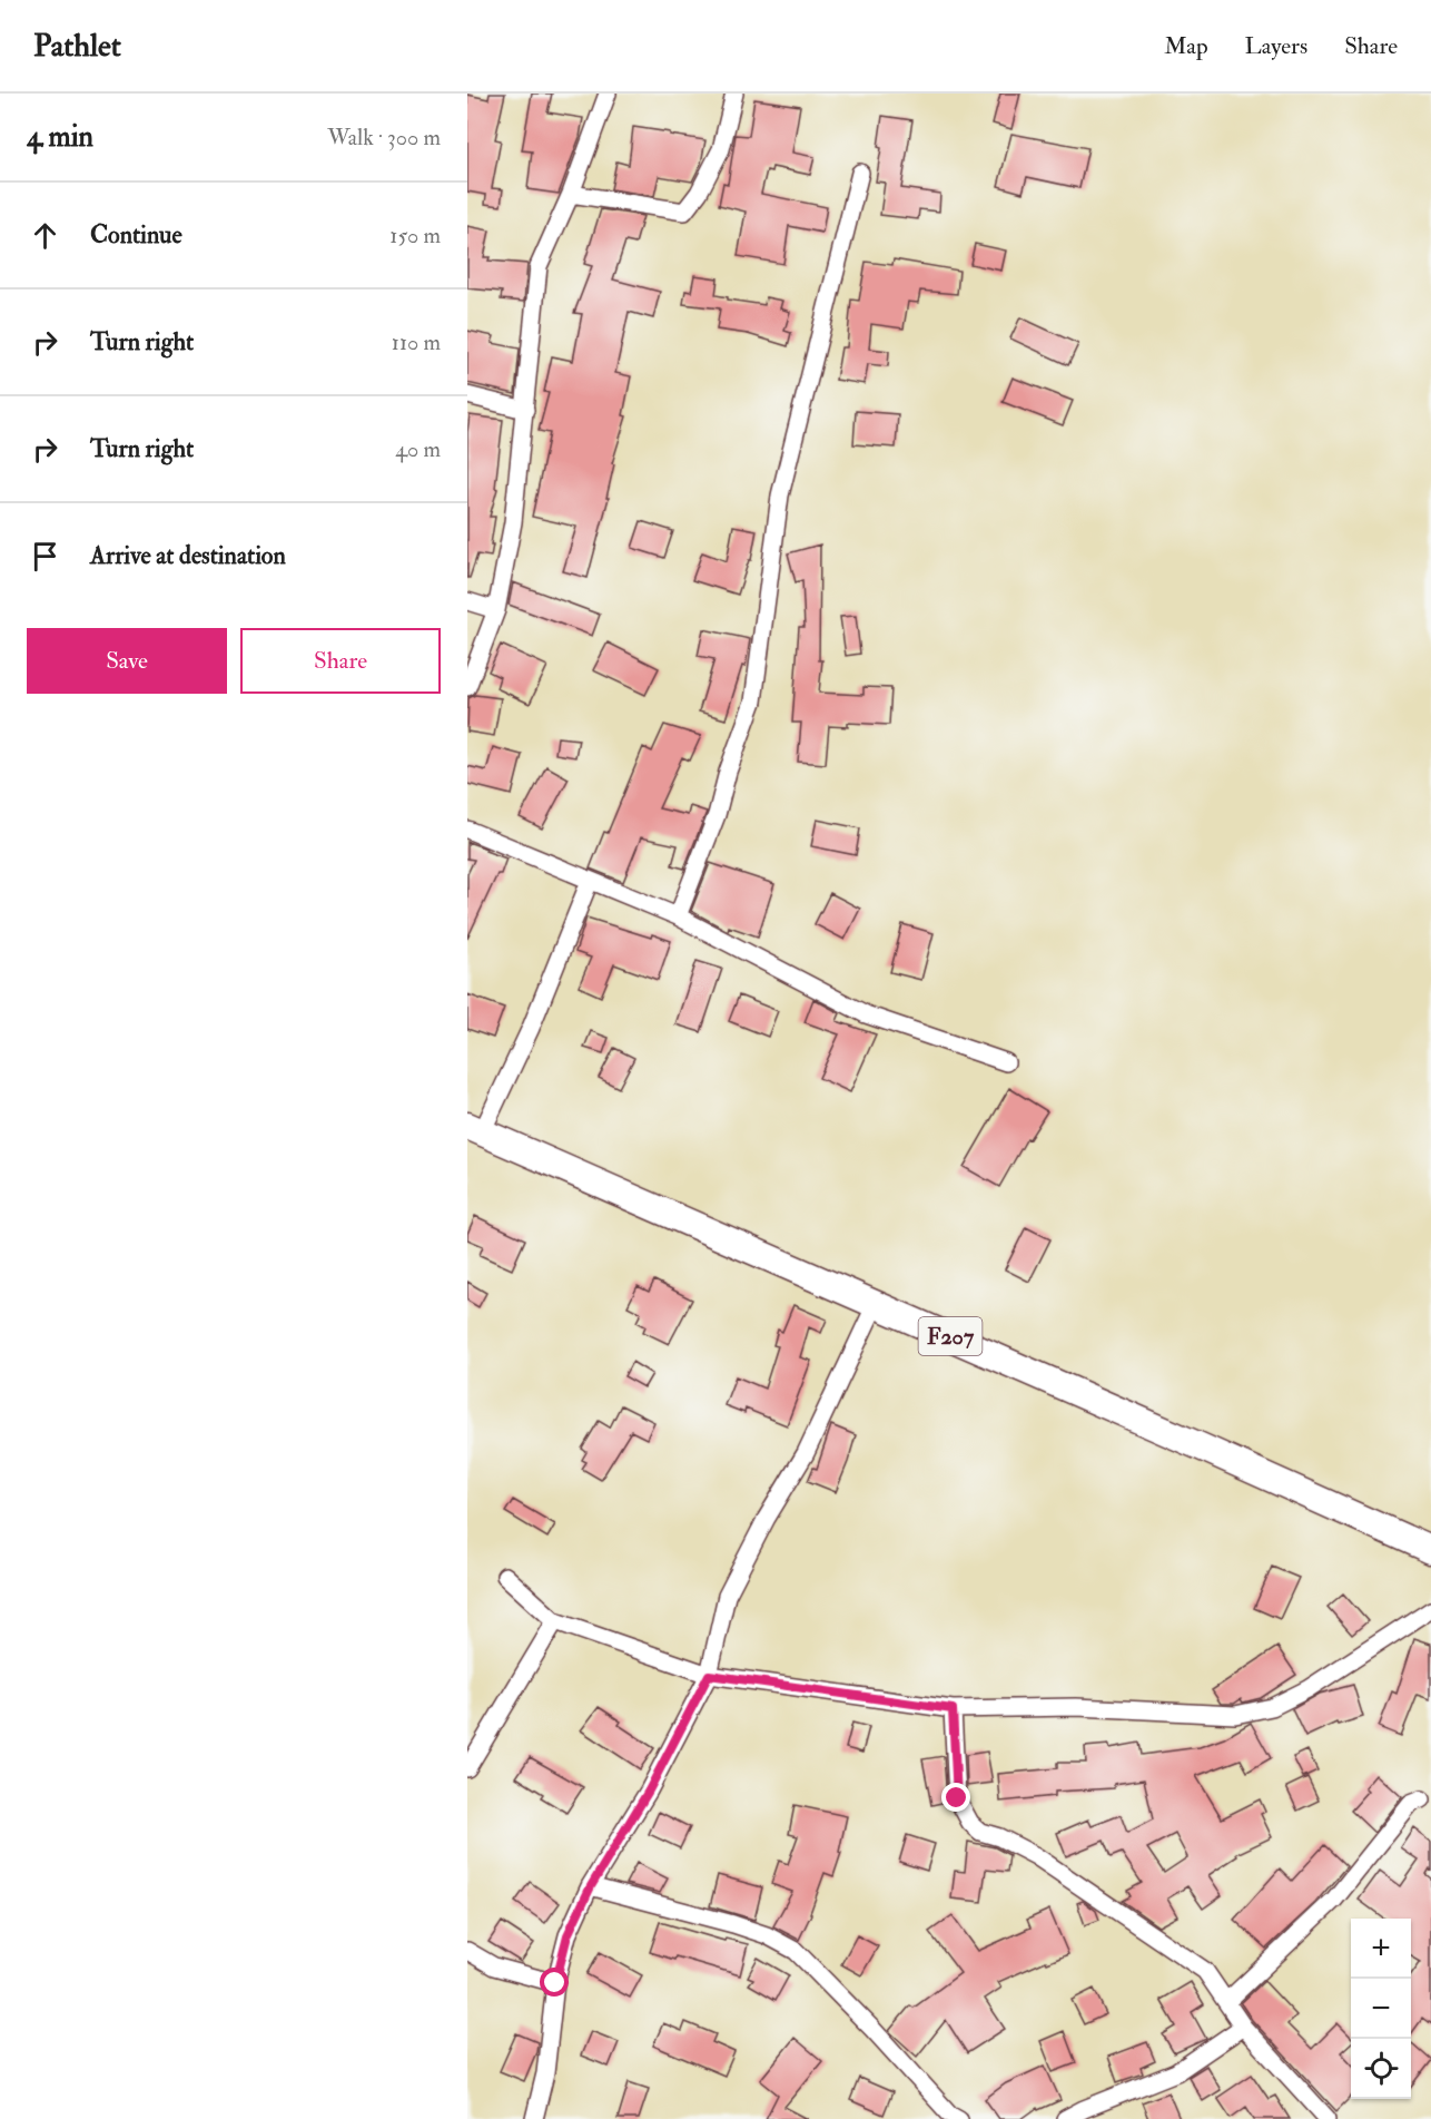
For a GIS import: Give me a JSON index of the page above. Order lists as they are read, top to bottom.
{
  "streets": {
    "main road": ["F207"]
  },
  "page": {
    "header": "Pathlet",
    "nav": ["Map", "Layers", "Share"],
    "heading": ["4 min", "Walk · 300 m"],
    "list": [
      ["Continue", "150 m"],
      ["Turn right", "110 m"],
      ["Turn right", "40 m"],
      "Arrive at destination"
    ],
    "buttons": ["Save", "Share"],
    "map_buttons": ["+", "−"]
  }
}
